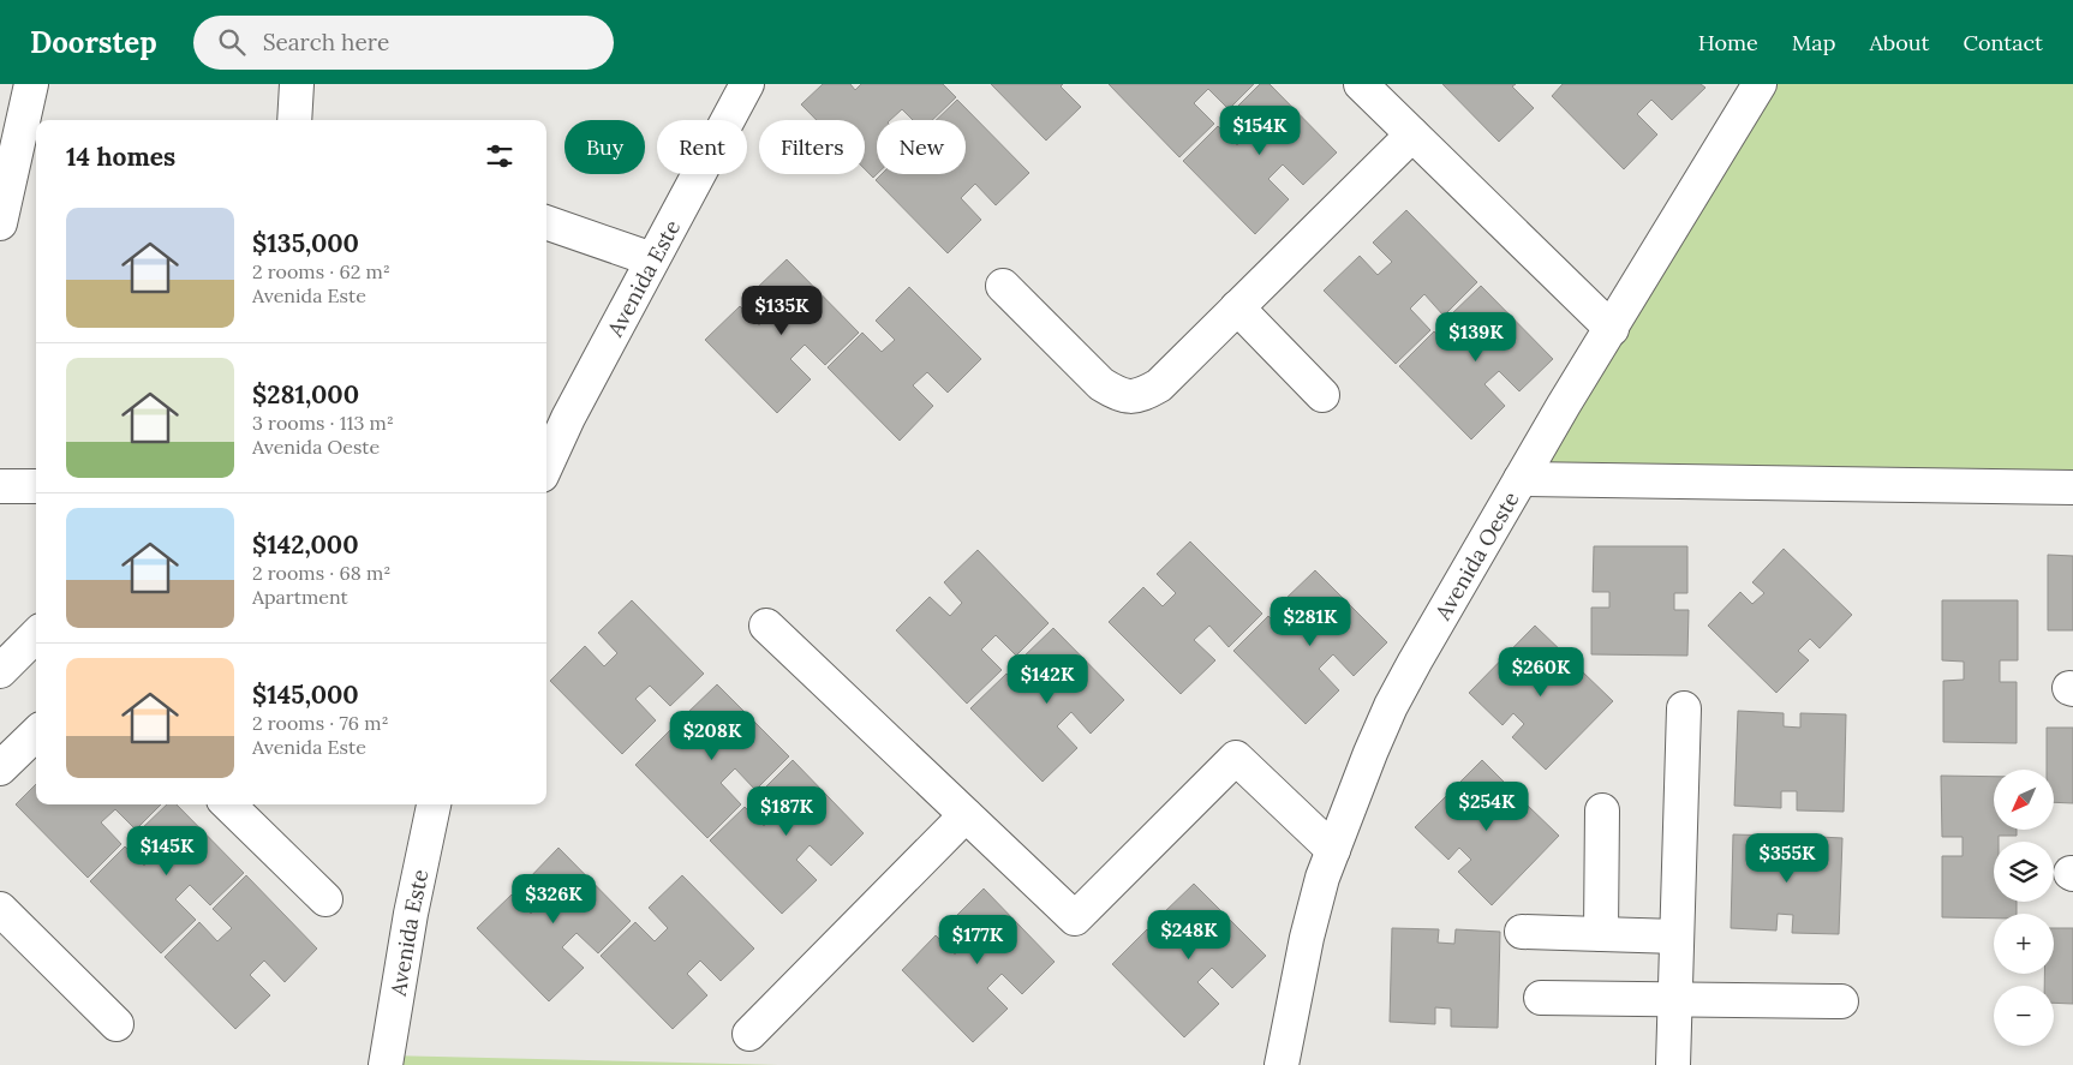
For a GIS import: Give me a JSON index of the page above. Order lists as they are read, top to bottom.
{
  "streets": {
    "street": ["Avenida Este", "Avenida Oeste"]
  },
  "north": "bottom left",
  "page": {
    "header": "Doorstep",
    "search": "Search here",
    "nav": [
      "Home",
      "Map",
      "About",
      "Contact"
    ],
    "price": [
      "$154K",
      "$135K",
      "$139K",
      "$281K",
      "$260K",
      "$142K",
      "$208K",
      "$254K",
      "$187K",
      "$145K",
      "$355K",
      "$326K",
      "$248K",
      "$177K"
    ],
    "chip": [
      "Buy",
      "Rent",
      "Filters",
      "New"
    ],
    "heading": "14 homes",
    "list": [
      {
        "name": "$135,000",
        "note": "2 rooms · 62 m² · Avenida Este"
      },
      {
        "name": "$281,000",
        "note": "3 rooms · 113 m² · Avenida Oeste"
      },
      {
        "name": "$142,000",
        "note": "2 rooms · 68 m² · Apartment"
      },
      {
        "name": "$145,000",
        "note": "2 rooms · 76 m² · Avenida Este"
      }
    ],
    "map_buttons": ["+", "−"]
  }
}
